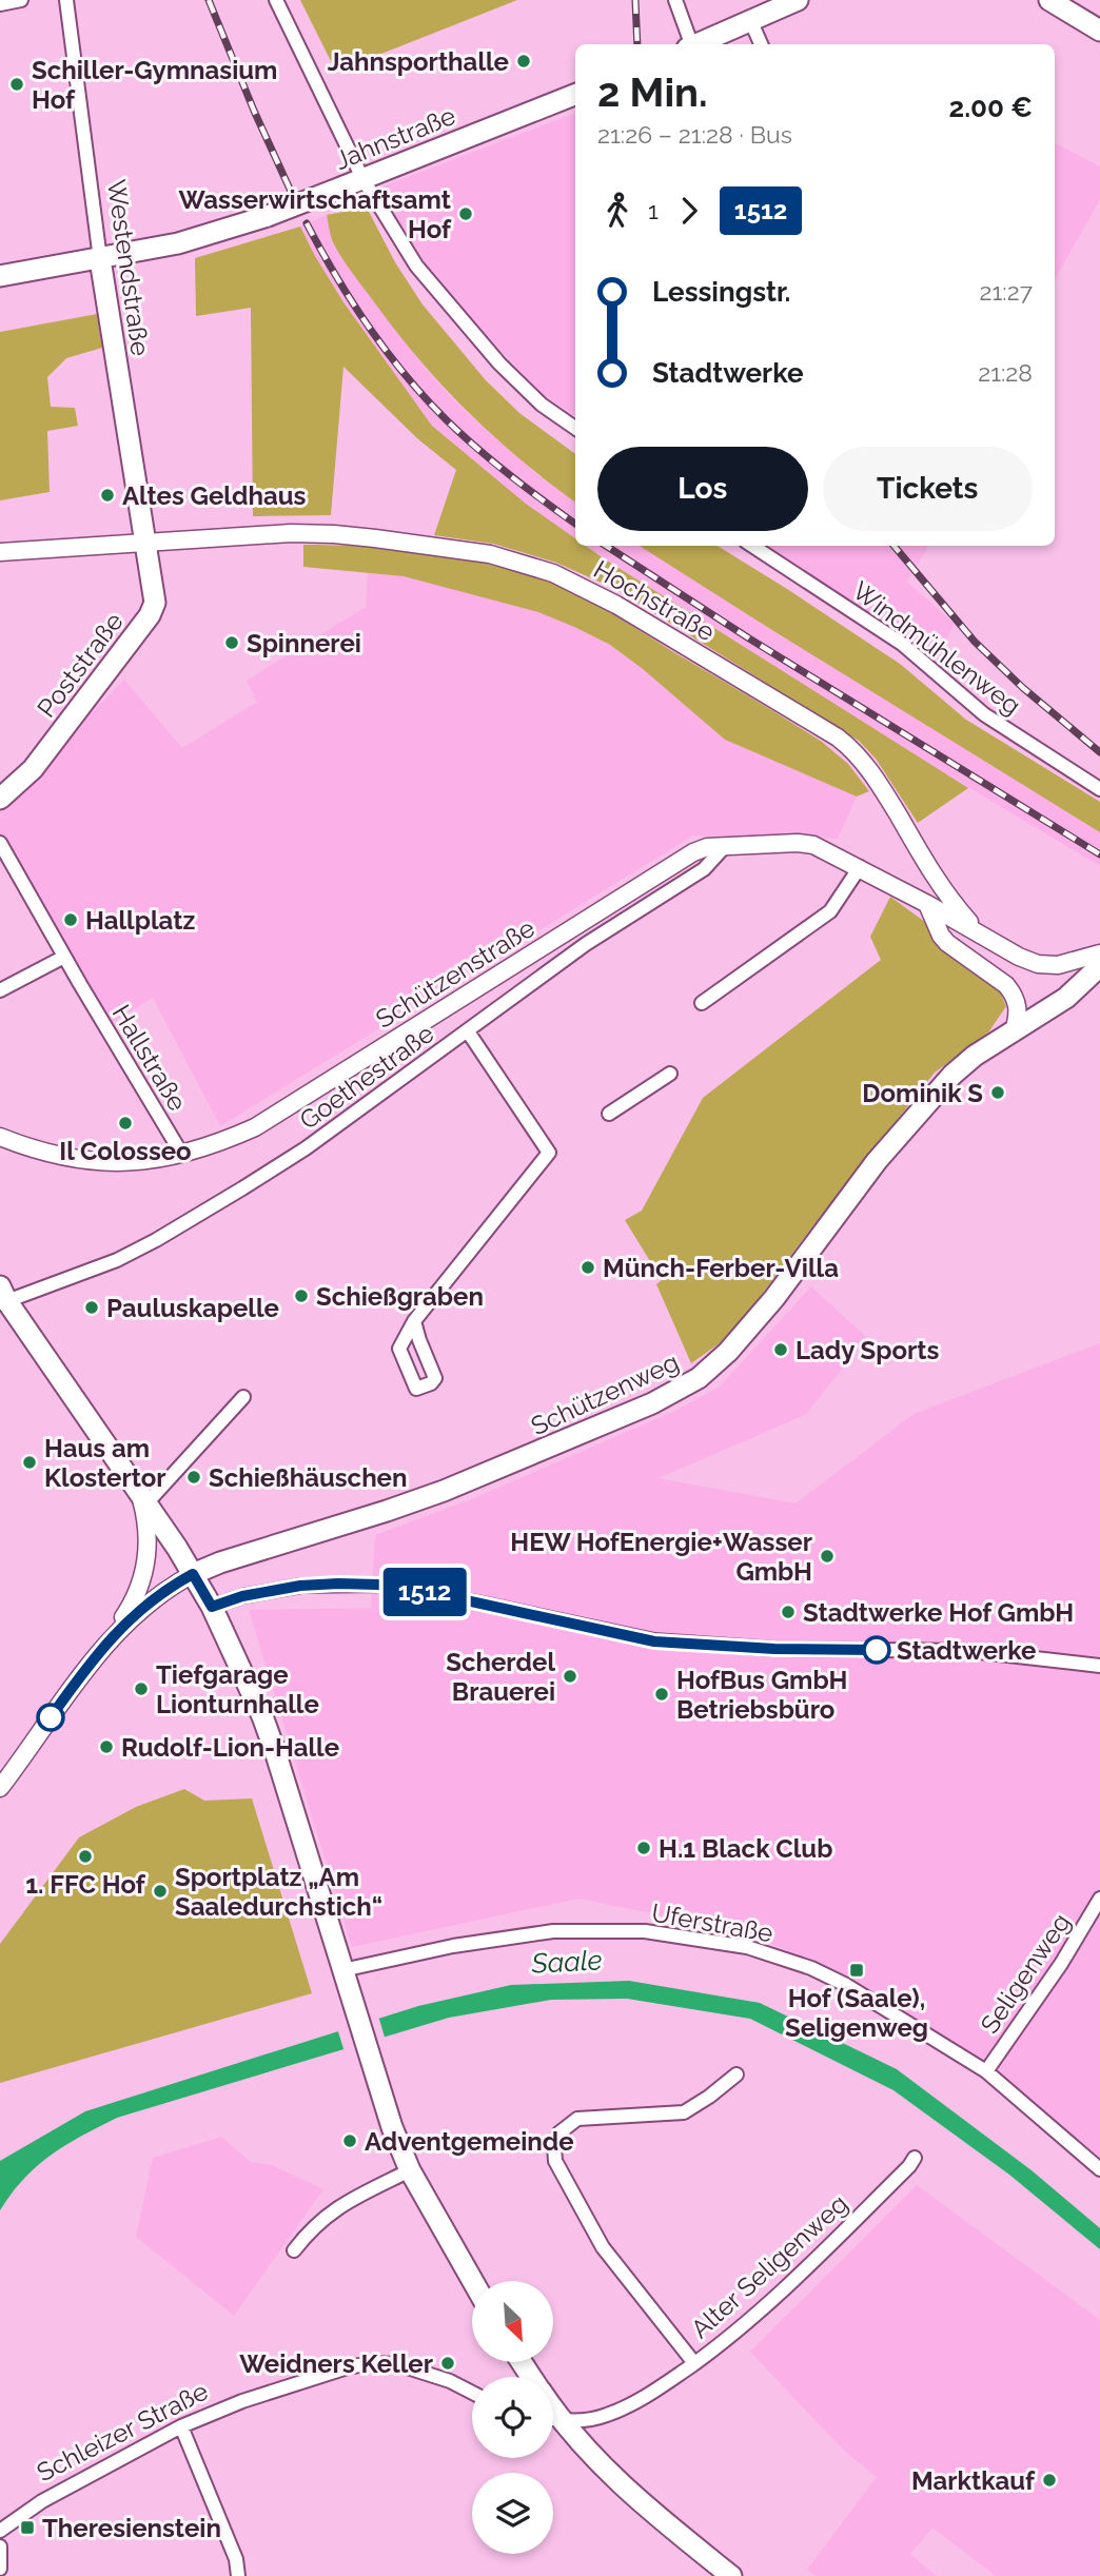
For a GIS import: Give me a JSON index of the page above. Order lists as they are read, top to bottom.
{
  "streets": {
    "main road": [
      "Jahnstraße",
      "Westendstraße",
      "Poststraße",
      "Schützenweg"
    ],
    "street": [
      "Hochstraße",
      "Windmühlenweg",
      "Schützenstraße",
      "Hallstraße",
      "Goethestraße",
      "Uferstraße",
      "Seligenweg",
      "Alter Seligenweg",
      "Schleizer Straße"
    ]
  },
  "crossings": [
    ["Jahnstraße", "Westendstraße"],
    ["Westendstraße", "Hochstraße"],
    ["Westendstraße", "Poststraße"],
    ["Hochstraße", "Poststraße"],
    ["Hochstraße", "Schützenstraße"],
    ["Schützenstraße", "Hallstraße"],
    ["Schützenstraße", "Goethestraße"],
    ["Uferstraße", "Seligenweg"]
  ],
  "water": ["Saale"],
  "places": {
    "other": [
      "Jahnsporthalle",
      "Schiller-Gymnasium Hof",
      "Wasserwirtschaftsamt Hof",
      "Altes Geldhaus",
      "Spinnerei",
      "Hallplatz",
      "Dominik S",
      "Il Colosseo",
      "Münch-Ferber-Villa",
      "Schießgraben",
      "Pauluskapelle",
      "Lady Sports",
      "Haus am Klostertor",
      "Schießhäuschen",
      "HEW HofEnergie+Wasser GmbH",
      "Stadtwerke Hof GmbH",
      "Stadtwerke",
      "Scherdel Brauerei",
      "Tiefgarage Lionturnhalle",
      "HofBus GmbH Betriebsbüro",
      "Rudolf-Lion-Halle",
      "H.1 Black Club",
      "1. FFC Hof",
      "Sportplatz „Am Saaledurchstich“",
      "Adventgemeinde",
      "Weidners Keller",
      "Marktkauf"
    ],
    "transit": ["Hof (Saale), Seligenweg", "Theresienstein"]
  },
  "lines": ["bus line 1512"],
  "north": "bottom right",
  "page": {
    "on_map": "1512",
    "heading": ["2 Min.", "21:26 – 21:28 · Bus", "2.00 €"],
    "legs": ["1", "1512"],
    "list": [
      {
        "name": "Lessingstr.",
        "value": "21:27"
      },
      {
        "name": "Stadtwerke",
        "value": "21:28"
      }
    ],
    "buttons": ["Los", "Tickets"]
  }
}
